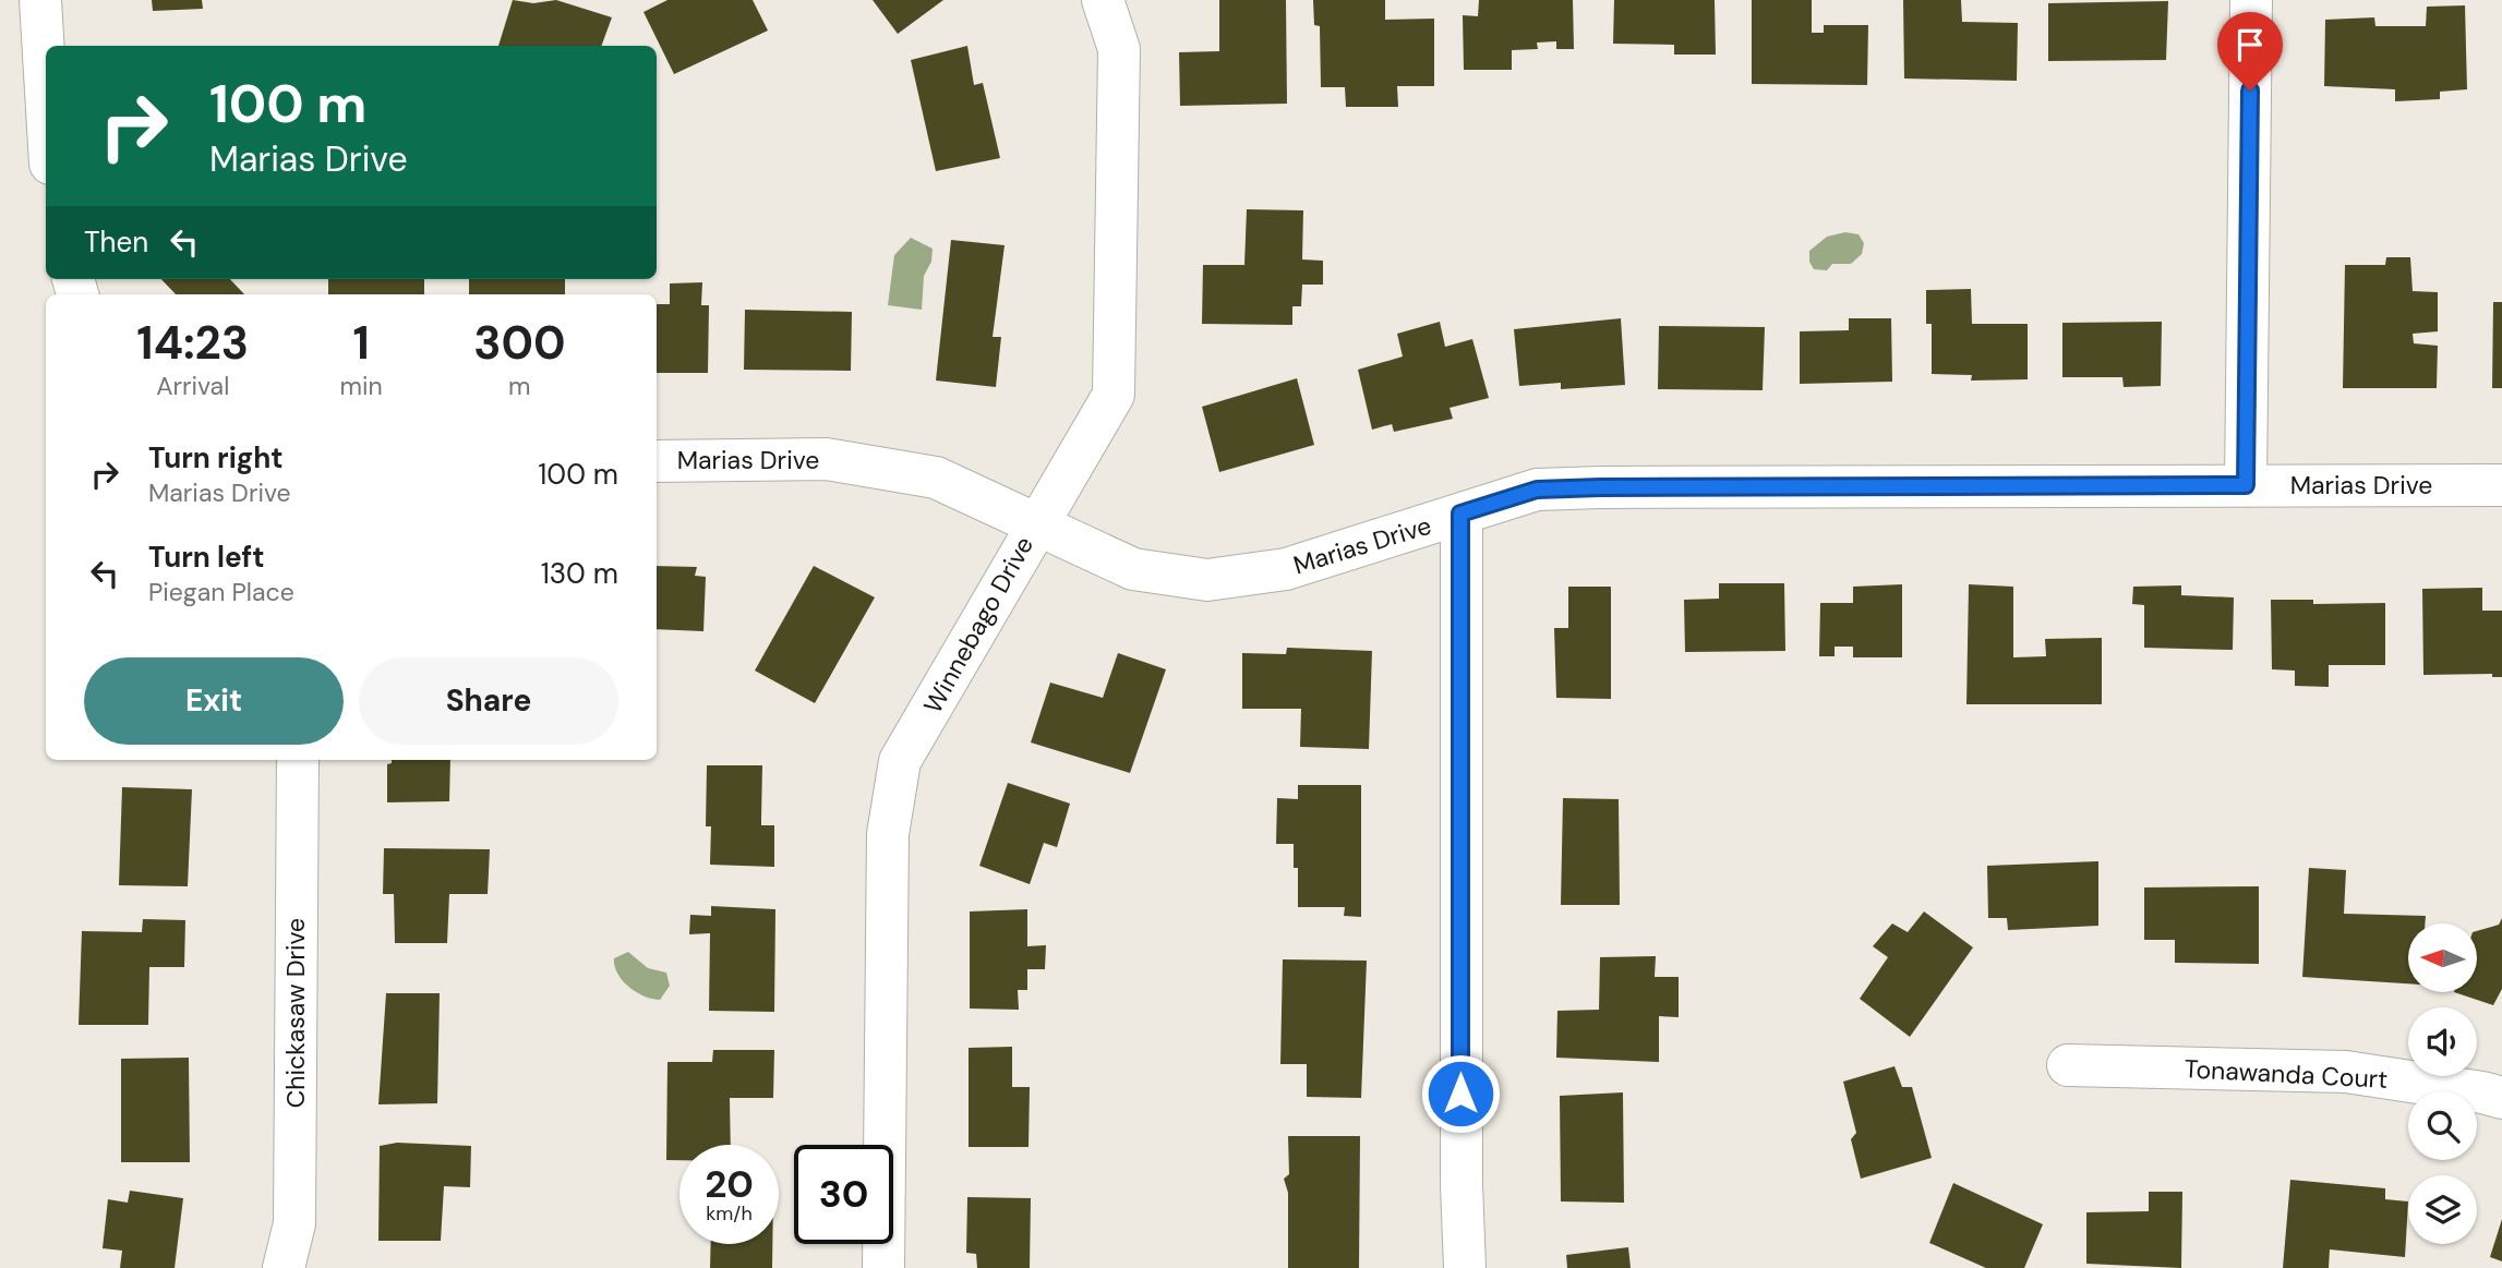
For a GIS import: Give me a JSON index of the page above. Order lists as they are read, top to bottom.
{
  "streets": {
    "street": [
      "Marias Drive",
      "Winnebago Drive",
      "Chickasaw Drive",
      "Tonawanda Court"
    ]
  },
  "crossings": [
    ["Marias Drive", "Winnebago Drive"]
  ],
  "north": "left",
  "page": {
    "turn": ["100 m", "Marias Drive"],
    "then": "Then",
    "eta": [
      "14:23",
      "Arrival",
      "1",
      "min",
      "300",
      "m"
    ],
    "list": [
      {
        "name": "Turn right",
        "note": "Marias Drive",
        "value": "100 m"
      },
      {
        "name": "Turn left",
        "note": "Piegan Place",
        "value": "130 m"
      }
    ],
    "buttons": ["Exit", "Share"],
    "speed": "20 km/h",
    "limit": "30"
  }
}
